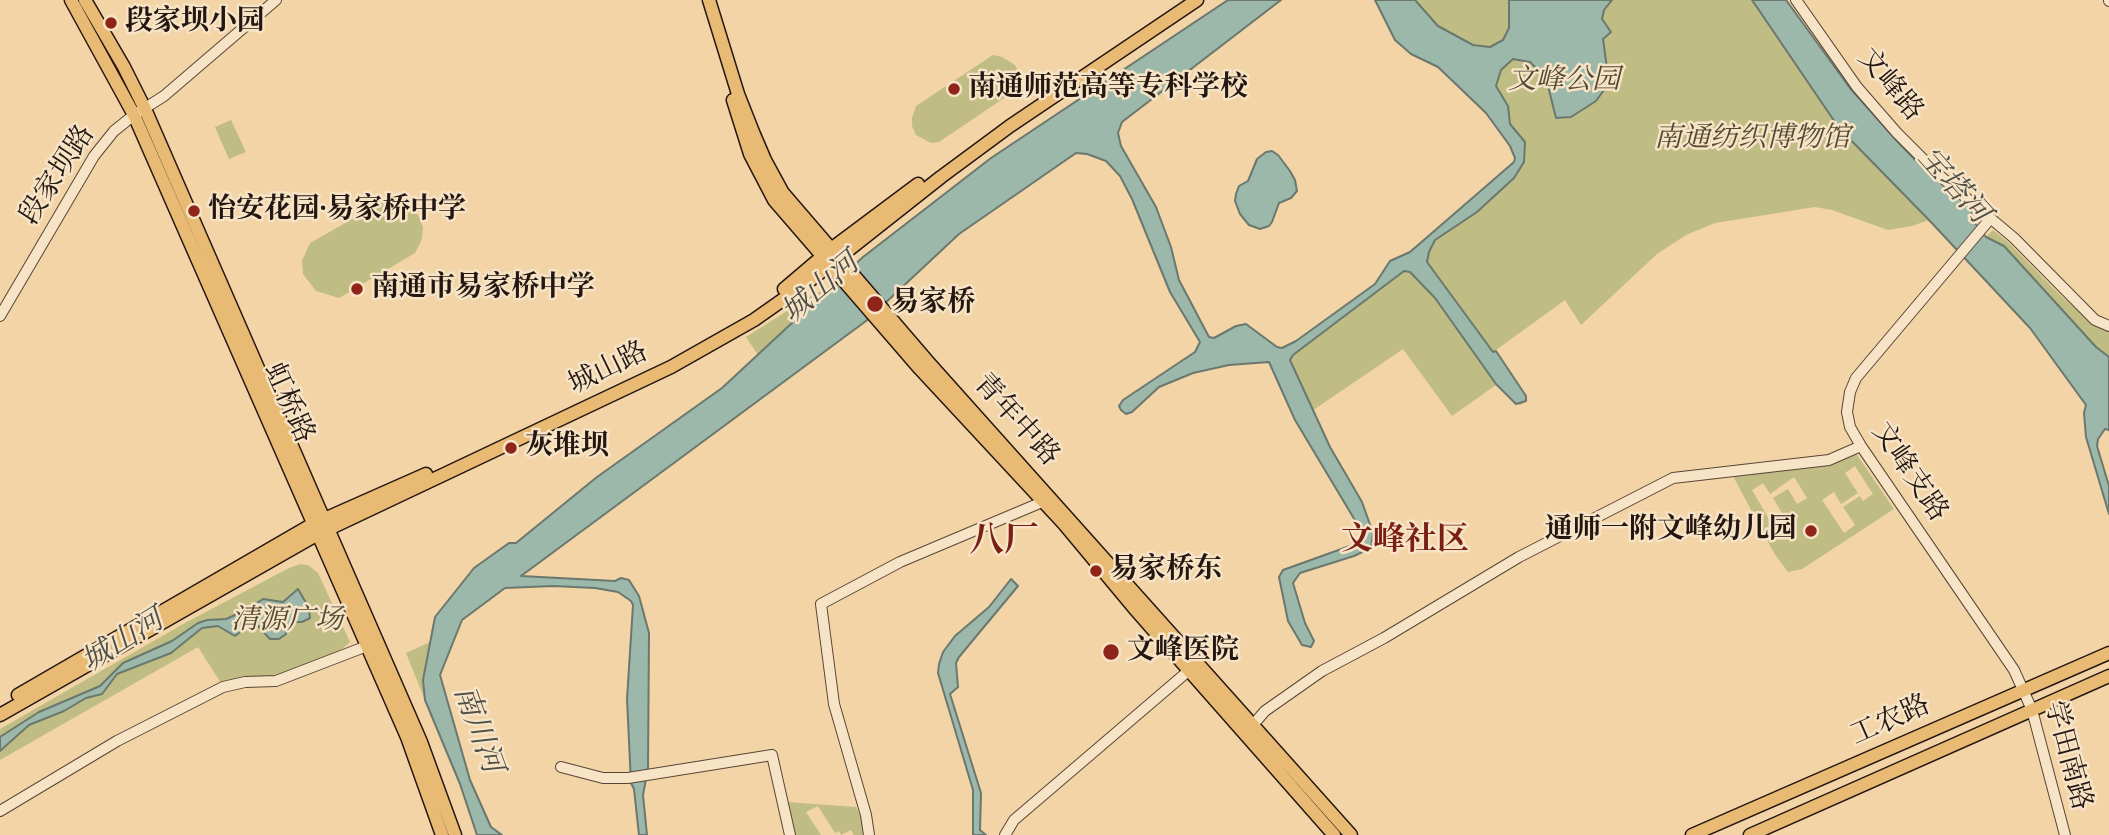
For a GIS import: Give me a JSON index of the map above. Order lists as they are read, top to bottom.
{
  "streets": {
    "main road": [
      "城山路",
      "虹桥路",
      "青年中路",
      "工农路"
    ],
    "street": [
      "文峰路",
      "段家坝路",
      "文峰支路",
      "学田南路"
    ]
  },
  "crossings": [
    ["文峰路", "文峰支路"],
    ["段家坝路", "虹桥路"],
    ["城山路", "虹桥路"],
    ["城山路", "青年中路"],
    ["文峰支路", "工农路"],
    ["文峰支路", "学田南路"],
    ["工农路", "学田南路"]
  ],
  "districts": ["文峰社区", "八厂"],
  "water": ["宝塔河", "城山河", "南川河"],
  "parks": ["文峰公园", "南通纺织博物馆", "清源广场"],
  "places": [
    "段家坝小园",
    "南通师范高等专科学校",
    "怡安花园·易家桥中学",
    "南通市易家桥中学",
    "易家桥",
    "灰堆坝",
    "通师一附文峰幼儿园",
    "易家桥东",
    "文峰医院"
  ]
}
